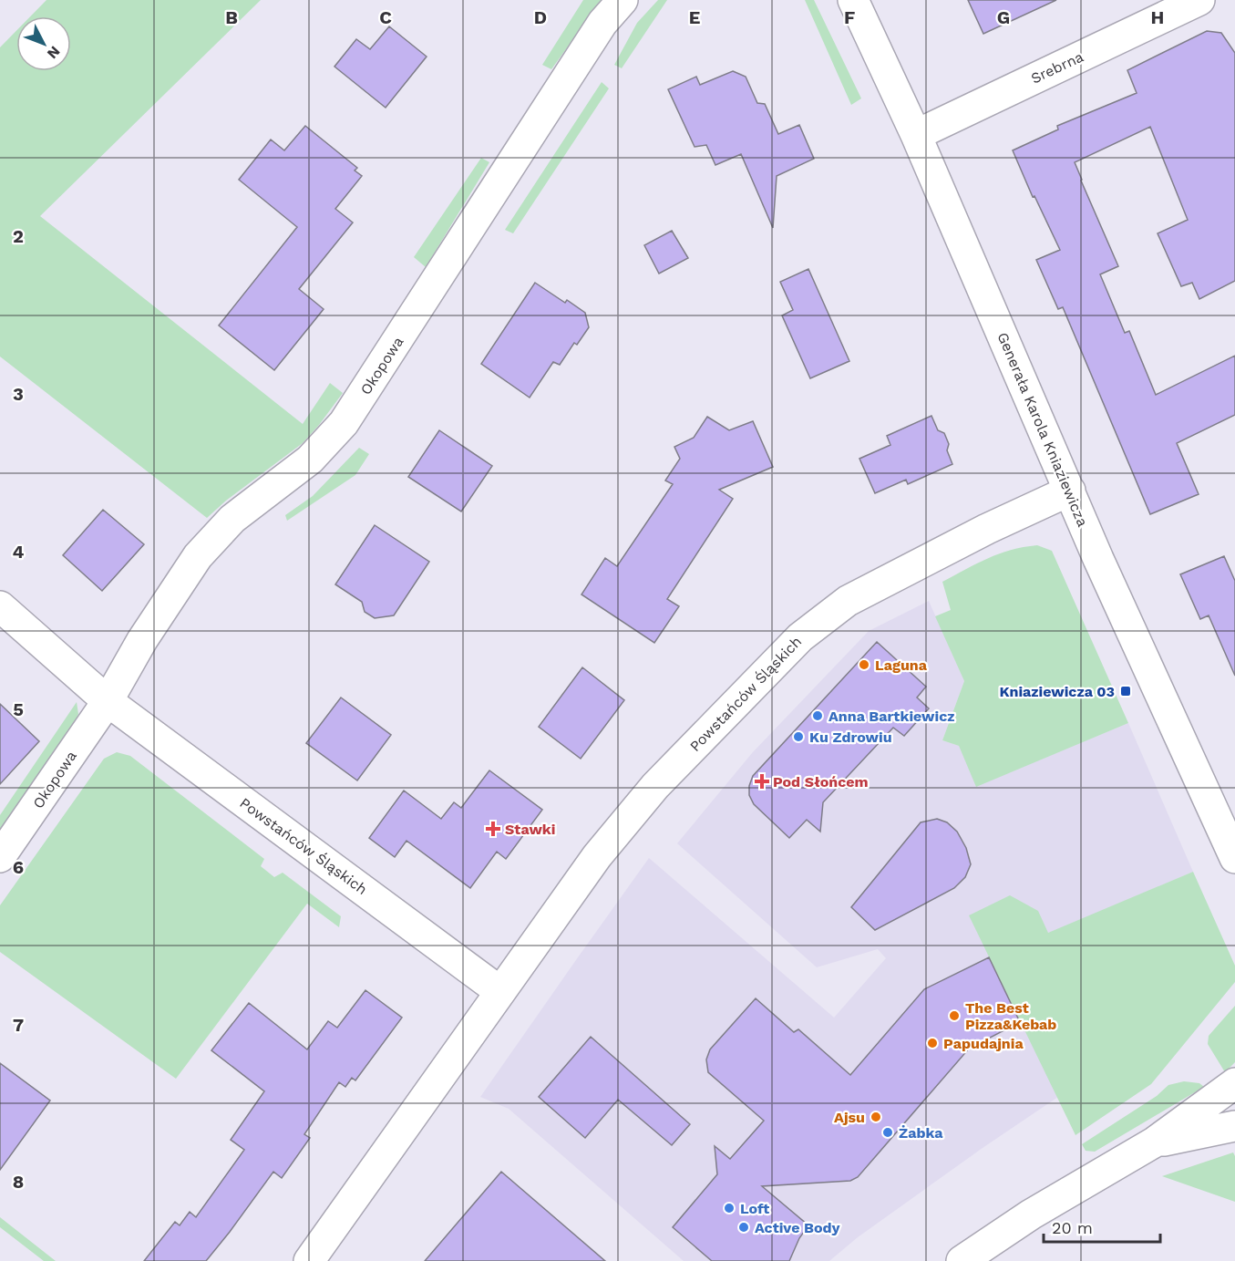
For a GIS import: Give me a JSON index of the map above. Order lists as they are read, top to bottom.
{
  "streets": {
    "street": [
      "Srebrna",
      "Okopowa",
      "Generała Karola Kniaziewicza",
      "Powstańców Śląskich"
    ]
  },
  "crossings": [
    ["Srebrna", "Generała Karola Kniaziewicza"],
    ["Okopowa", "Powstańców Śląskich"],
    ["Generała Karola Kniaziewicza", "Powstańców Śląskich"]
  ],
  "places": {
    "other": [
      "Laguna",
      "Anna Bartkiewicz",
      "Ku Zdrowiu",
      "The Best Pizza&Kebab",
      "Papudajnia",
      "Ajsu",
      "Żabka",
      "Loft",
      "Active Body"
    ],
    "transit": ["Kniaziewicza 03"],
    "health": ["Pod Słońcem", "Stawki"]
  },
  "scale_bar": "20 m",
  "north": "bottom right",
  "grid": {
    "columns": [
      "B",
      "C",
      "D",
      "E",
      "F",
      "G",
      "H"
    ],
    "rows": [
      "2",
      "3",
      "4",
      "5",
      "6",
      "7",
      "8"
    ]
  }
}
